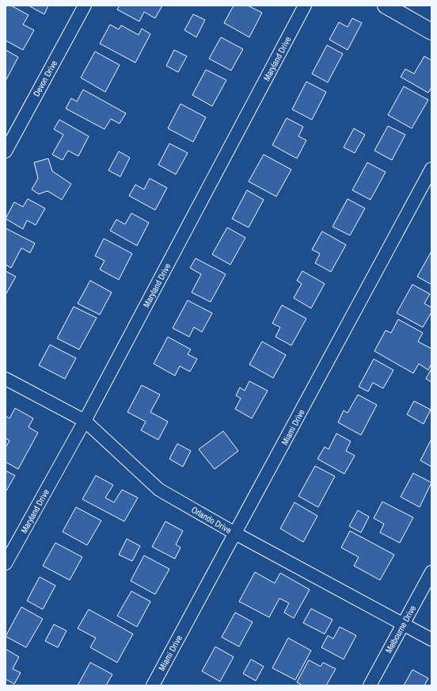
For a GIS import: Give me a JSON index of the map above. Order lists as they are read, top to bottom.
{
  "streets": {
    "street": [
      "Maryland Drive",
      "Devon Drive",
      "Miami Drive",
      "Orlando Drive",
      "Melbourne Drive"
    ]
  },
  "crossings": [
    ["Maryland Drive", "Orlando Drive"],
    ["Miami Drive", "Orlando Drive"],
    ["Orlando Drive", "Melbourne Drive"]
  ]
}
